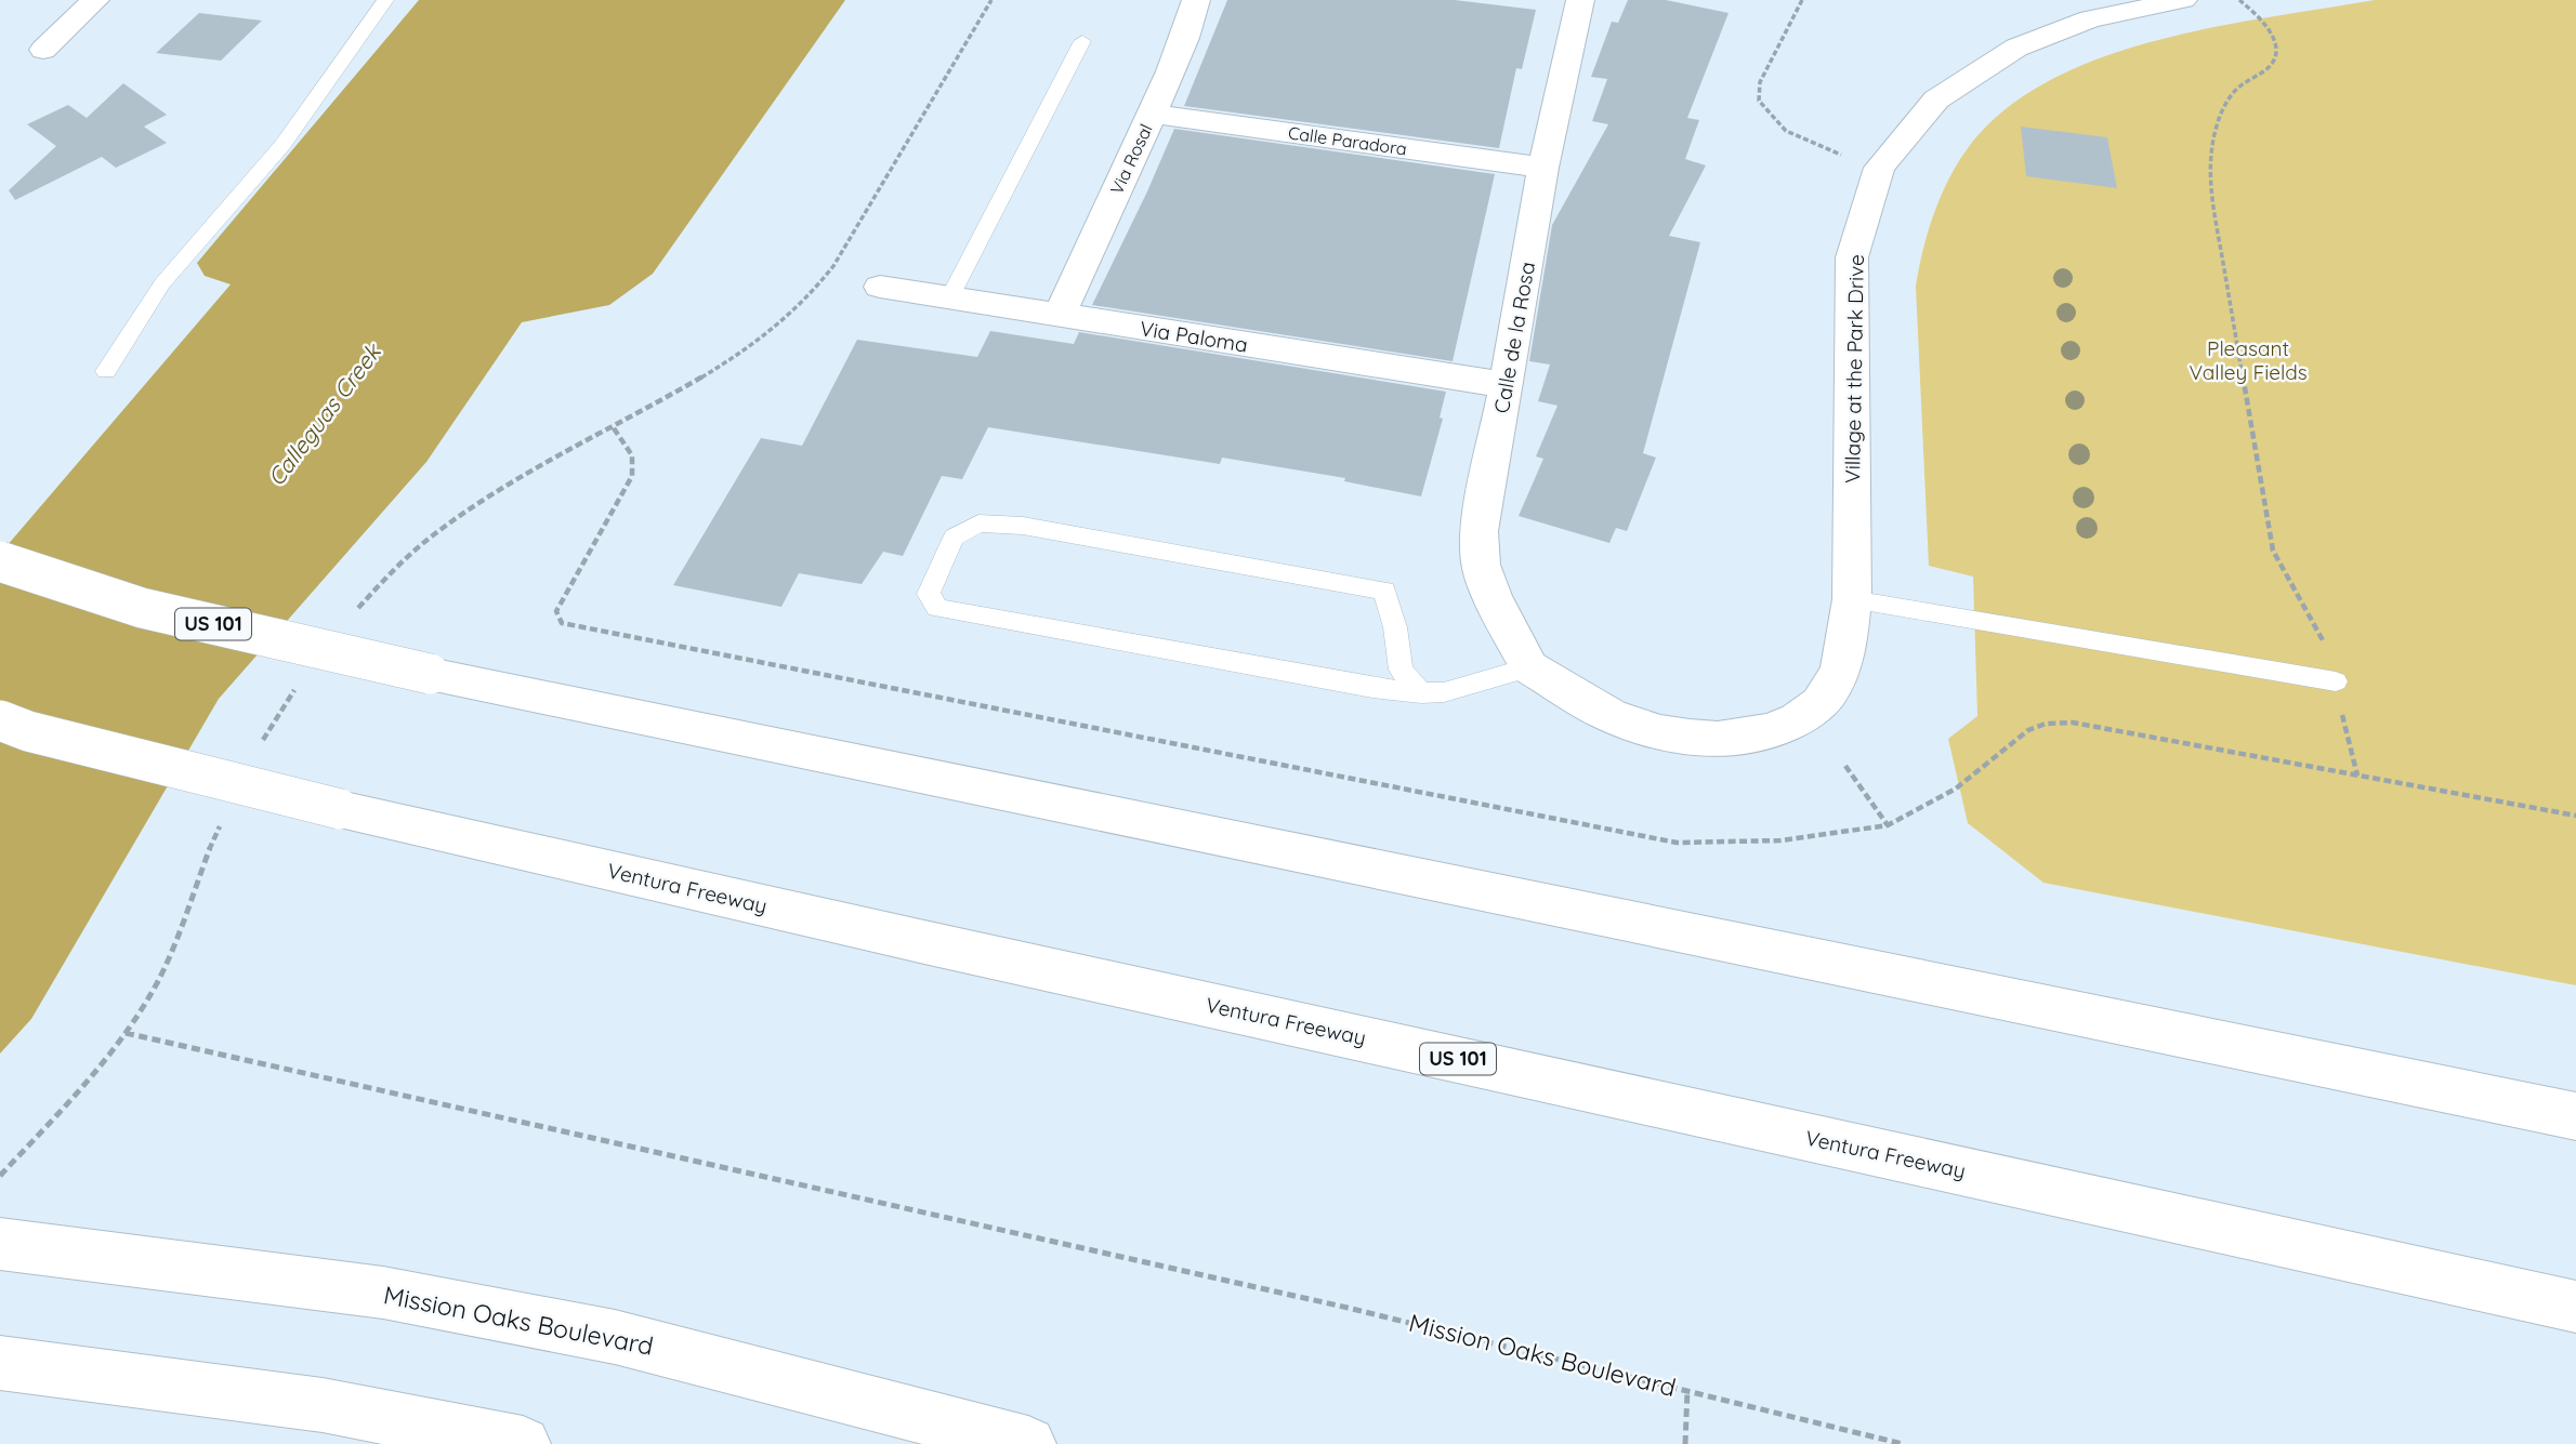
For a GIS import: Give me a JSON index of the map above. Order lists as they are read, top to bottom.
{
  "streets": {
    "main road": [
      "Calle Paradora",
      "Via Rosal",
      "Via Paloma",
      "Calle de la Rosa",
      "Village at the Park Drive",
      "US 101",
      "Ventura Freeway",
      "Mission Oaks Boulevard"
    ]
  },
  "crossings": [
    ["Calle Paradora", "Via Rosal"],
    ["Calle Paradora", "Calle de la Rosa"],
    ["Via Rosal", "Via Paloma"],
    ["Via Paloma", "Calle de la Rosa"],
    ["Calle de la Rosa", "Village at the Park Drive"]
  ],
  "water": ["Calleguas Creek"],
  "parks": ["Pleasant Valley Fields"]
}
